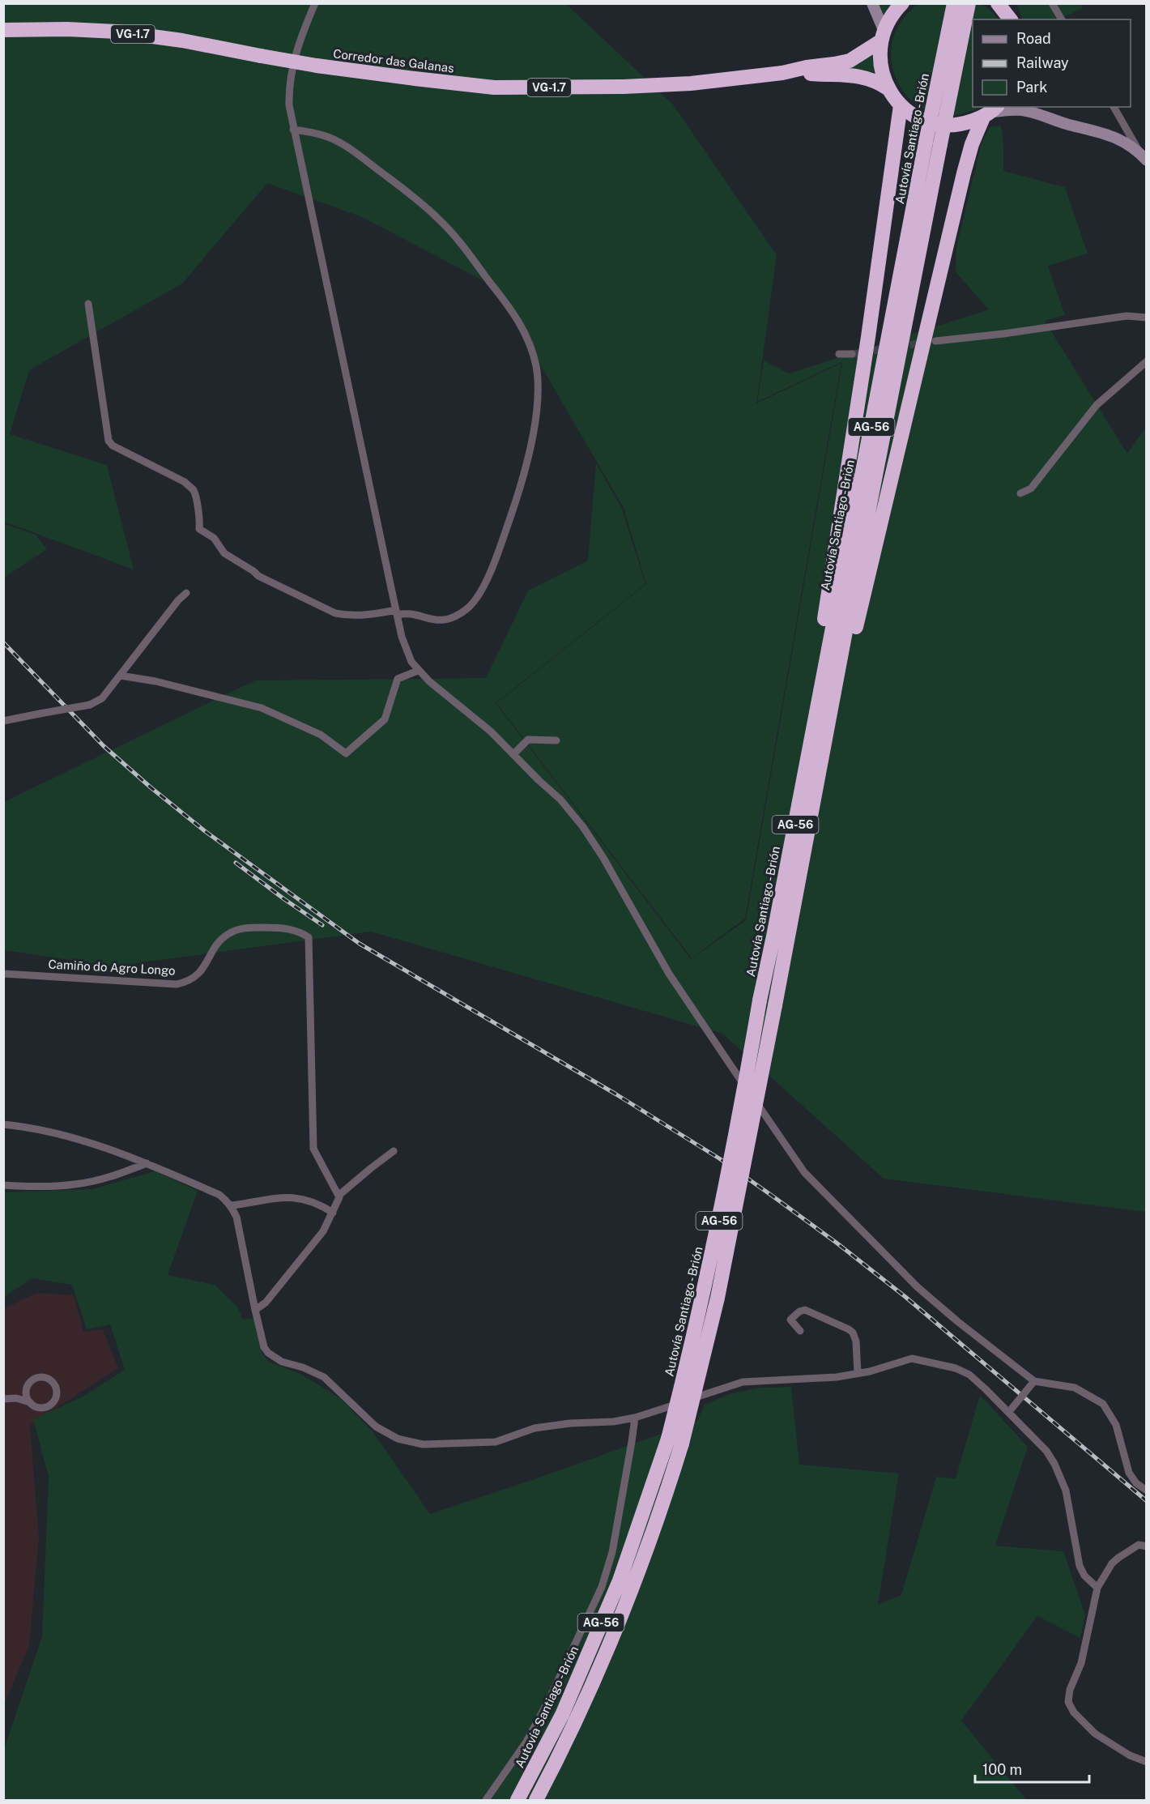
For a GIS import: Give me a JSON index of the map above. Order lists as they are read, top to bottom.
{
  "streets": {
    "highway": [
      "VG-1.7",
      "Corredor das Galanas",
      "Autovía Santiago - Brión",
      "AG-56"
    ],
    "street": ["Camiño do Agro Longo"]
  },
  "crossings": [
    ["VG-1.7", "Corredor das Galanas"]
  ],
  "legend": ["Road", "Railway", "Park"],
  "scale_bar": "100 m"
}
